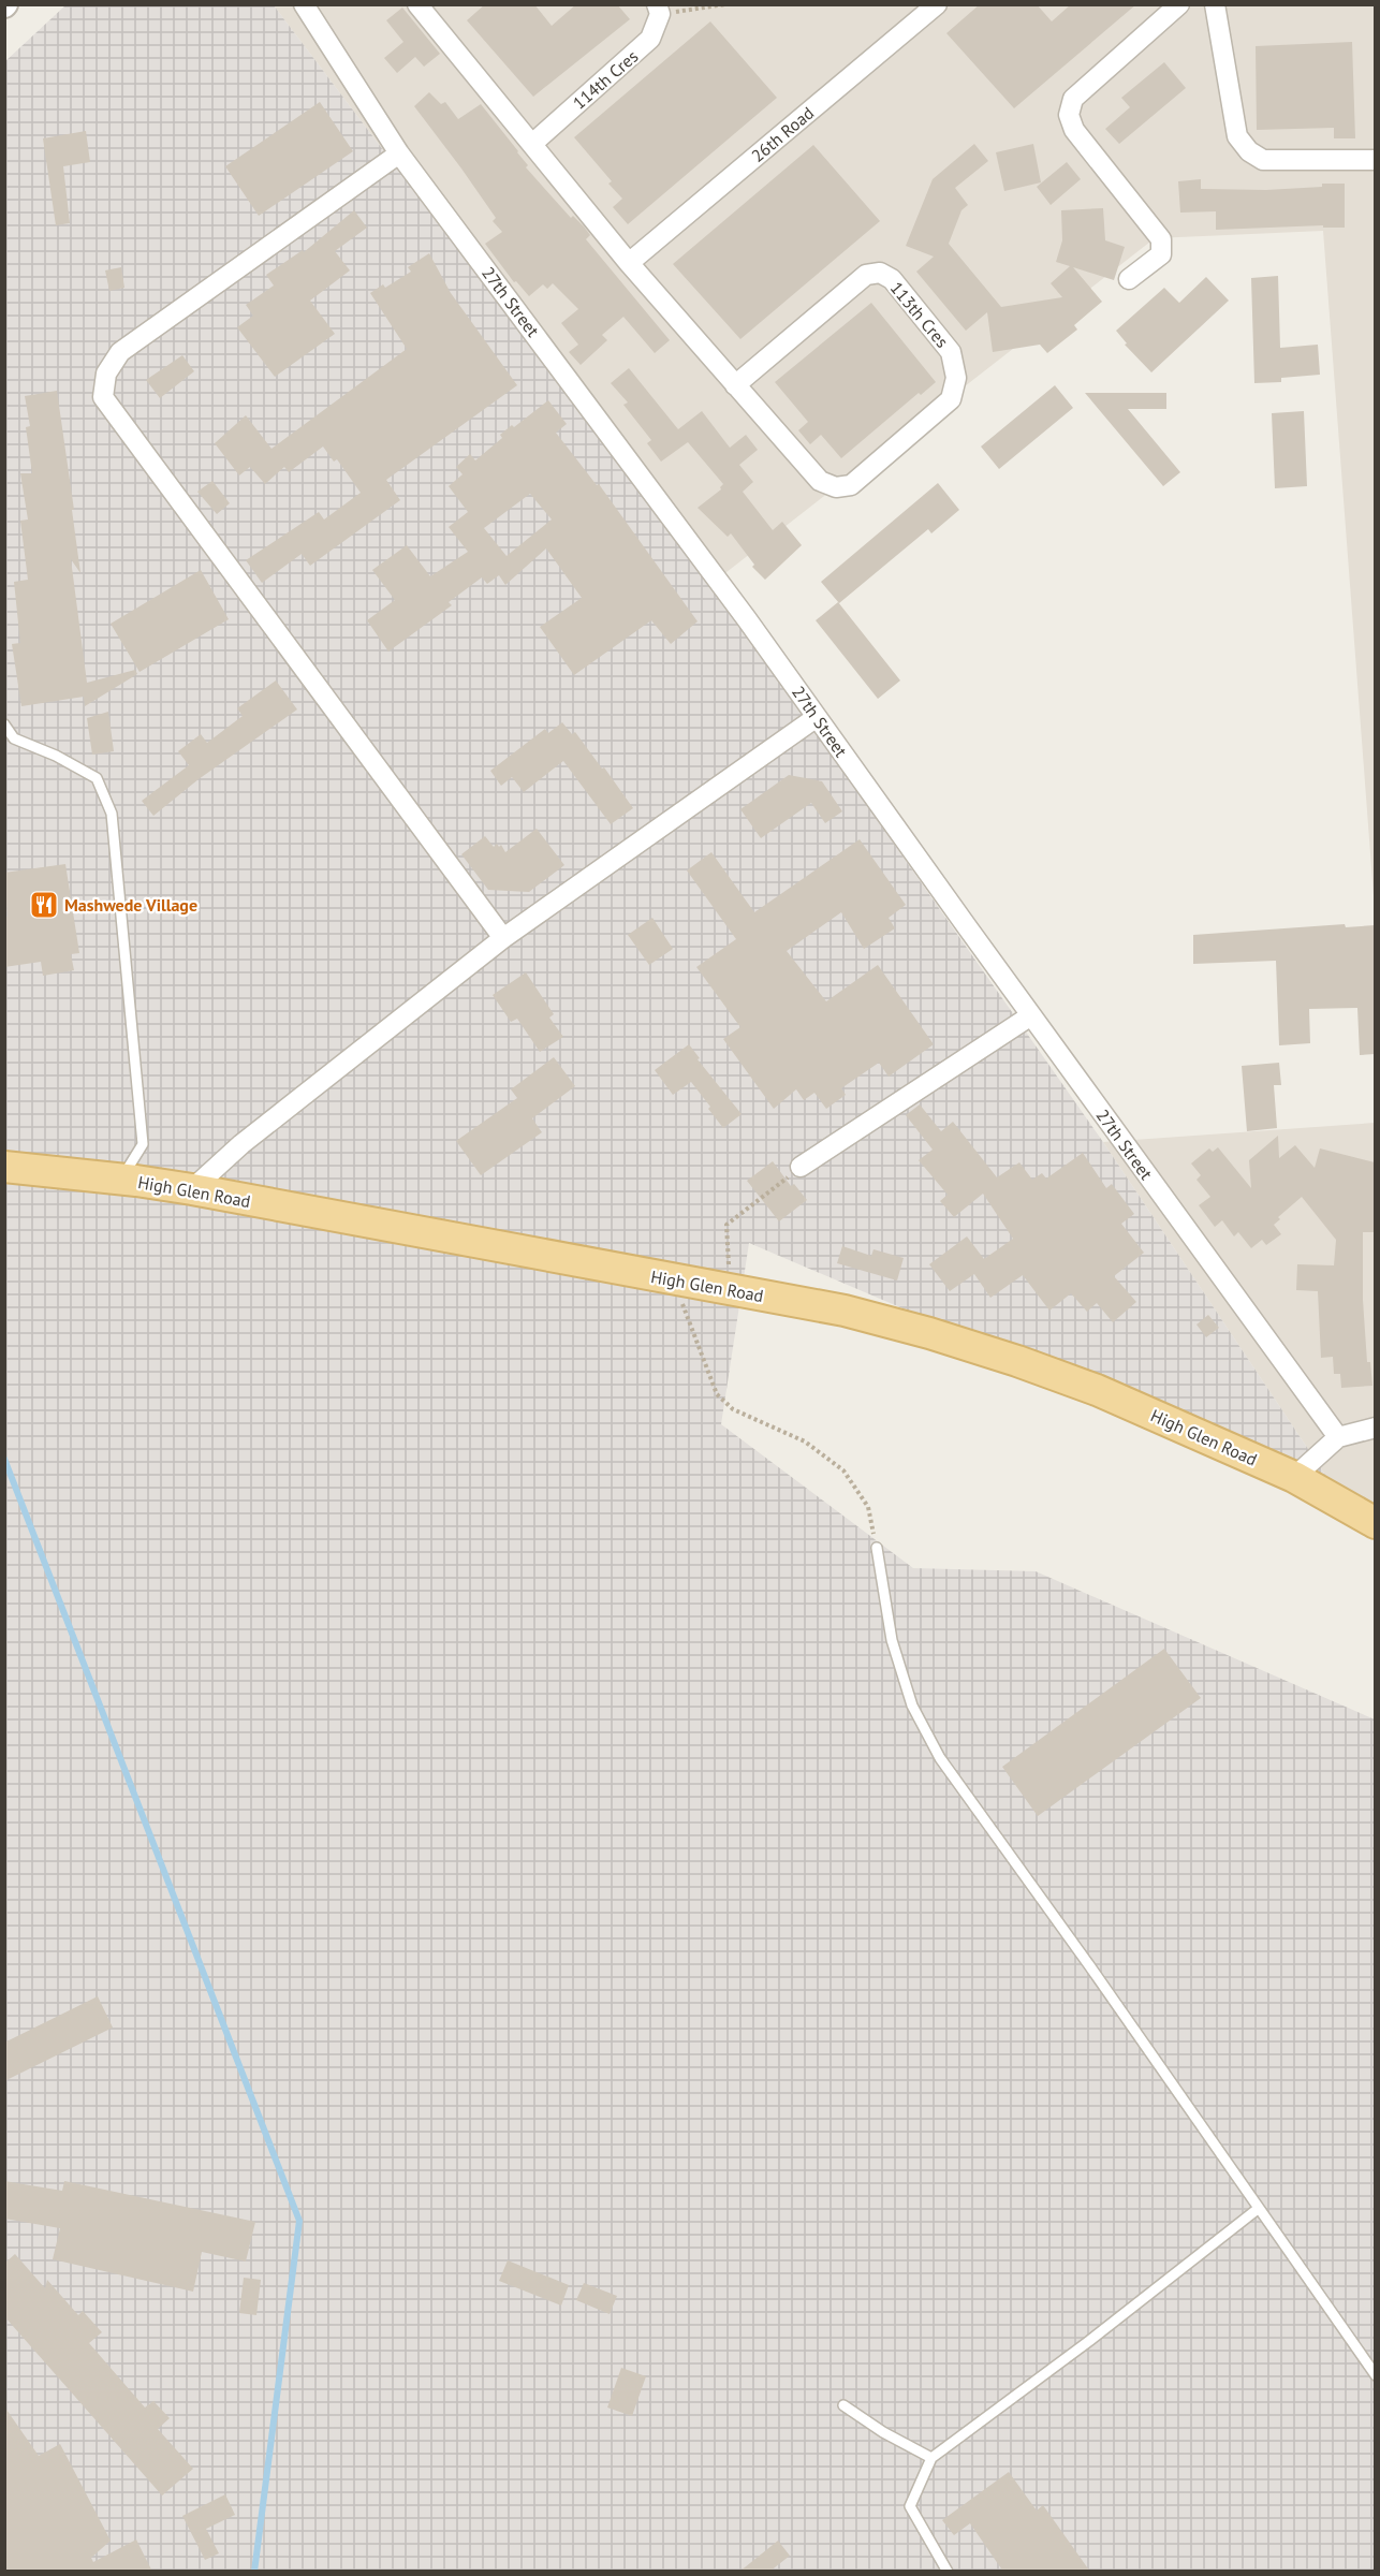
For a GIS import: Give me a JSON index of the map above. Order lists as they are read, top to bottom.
{
  "streets": {
    "main road": ["High Glen Road"],
    "street": [
      "114th Cres",
      "26th Road",
      "27th Street",
      "113th Cres"
    ]
  },
  "places": {
    "restaurant": ["Mashwede Village"]
  }
}
